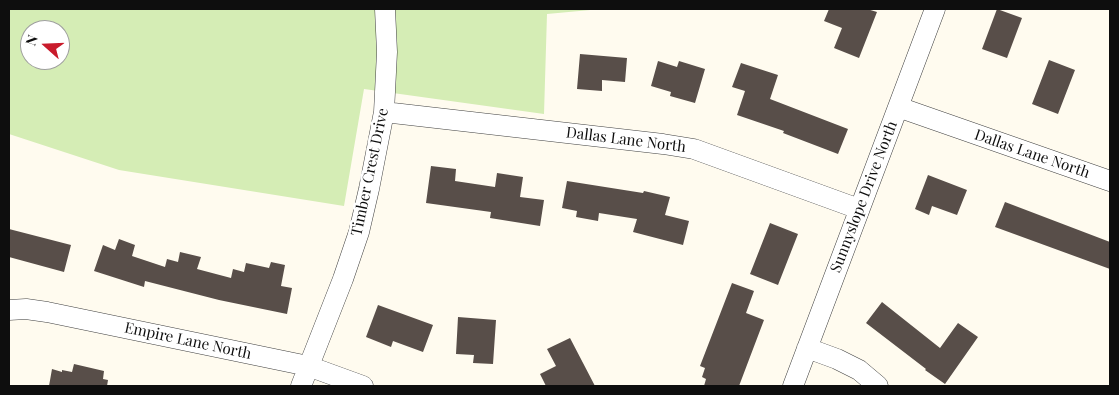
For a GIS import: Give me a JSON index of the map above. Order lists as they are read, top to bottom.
{
  "streets": {
    "street": [
      "Dallas Lane North",
      "Timber Crest Drive",
      "Sunnyslope Drive North",
      "Empire Lane North"
    ]
  },
  "crossings": [
    ["Dallas Lane North", "Timber Crest Drive"],
    ["Dallas Lane North", "Sunnyslope Drive North"],
    ["Timber Crest Drive", "Empire Lane North"]
  ],
  "north": "left"
}
